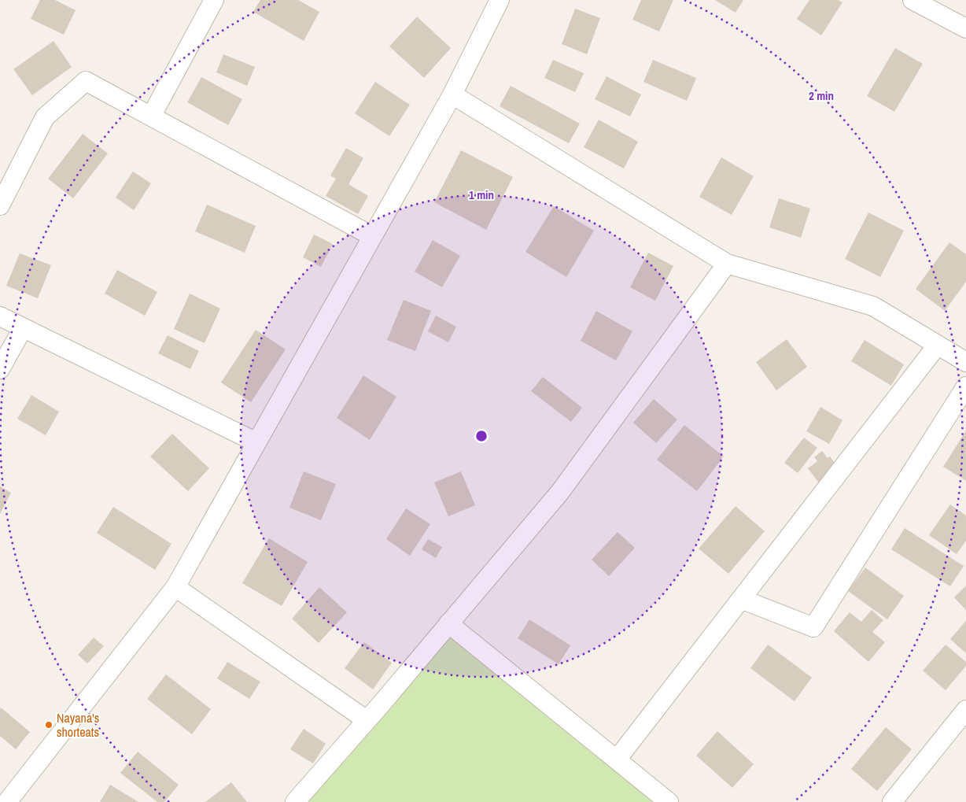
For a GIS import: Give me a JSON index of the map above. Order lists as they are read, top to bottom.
{
  "places": ["Nayana's shorteats"],
  "rings": ["2 min", "1 min"]
}
